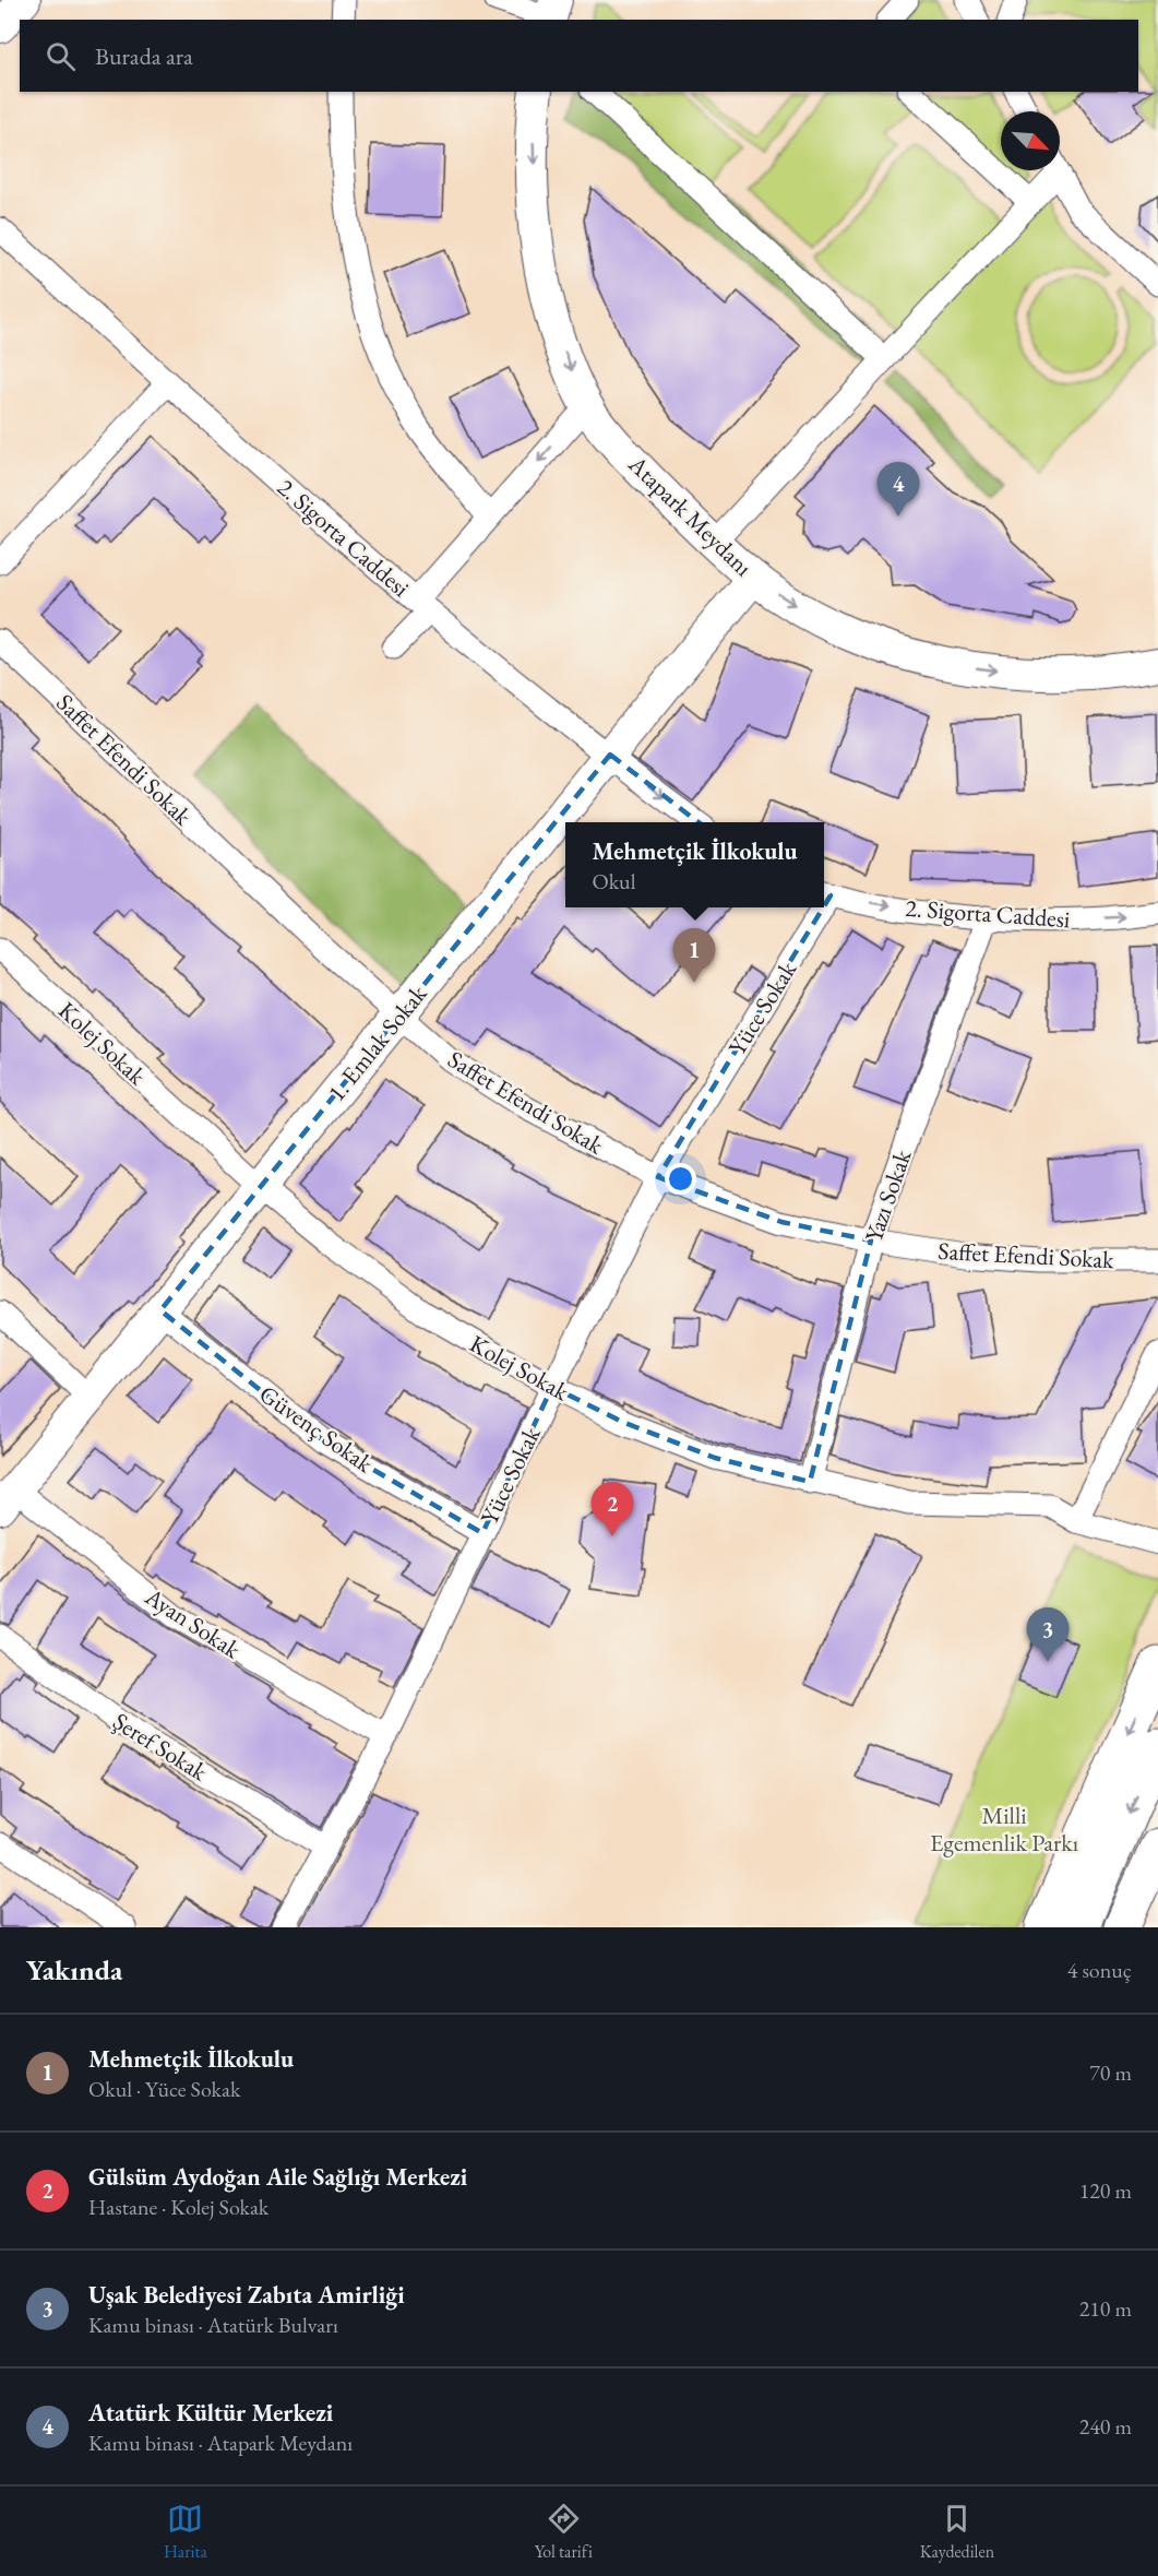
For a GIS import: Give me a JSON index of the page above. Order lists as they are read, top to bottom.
{
  "streets": {
    "street": [
      "Atapark Meydanı",
      "2. Sigorta Caddesi",
      "Saffet Efendi Sokak",
      "Yüce Sokak",
      "Kolej Sokak",
      "1. Emlak Sokak",
      "Yazı Sokak",
      "Güvenç Sokak",
      "Ayan Sokak",
      "Şeref Sokak"
    ]
  },
  "crossings": [
    ["Atapark Meydanı", "1. Emlak Sokak"],
    ["2. Sigorta Caddesi", "1. Emlak Sokak"],
    ["2. Sigorta Caddesi", "Yazı Sokak"],
    ["Saffet Efendi Sokak", "Yüce Sokak"],
    ["Saffet Efendi Sokak", "1. Emlak Sokak"],
    ["Saffet Efendi Sokak", "Yazı Sokak"],
    ["Yüce Sokak", "Kolej Sokak"],
    ["Yüce Sokak", "Güvenç Sokak"],
    ["Yüce Sokak", "Ayan Sokak"],
    ["Yüce Sokak", "Şeref Sokak"],
    ["Kolej Sokak", "1. Emlak Sokak"],
    ["Kolej Sokak", "Yazı Sokak"],
    ["1. Emlak Sokak", "Güvenç Sokak"],
    ["1. Emlak Sokak", "Ayan Sokak"]
  ],
  "parks": ["Milli Egemenlik Parkı"],
  "north": "bottom right",
  "page": {
    "search": "Burada ara",
    "pins": [
      "4",
      "1",
      "2",
      "3"
    ],
    "popup": ["Mehmetçik İlkokulu", "Okul"],
    "heading": ["Yakında", "4 sonuç"],
    "list": [
      {
        "mark": "1",
        "name": "Mehmetçik İlkokulu",
        "note": "Okul · Yüce Sokak",
        "value": "70 m"
      },
      {
        "mark": "2",
        "name": "Gülsüm Aydoğan Aile Sağlığı Merkezi",
        "note": "Hastane · Kolej Sokak",
        "value": "120 m"
      },
      {
        "mark": "3",
        "name": "Uşak Belediyesi Zabıta Amirliği",
        "note": "Kamu binası · Atatürk Bulvarı",
        "value": "210 m"
      },
      {
        "mark": "4",
        "name": "Atatürk Kültür Merkezi",
        "note": "Kamu binası · Atapark Meydanı",
        "value": "240 m"
      }
    ],
    "nav": ["Harita", "Yol tarifi", "Kaydedilen"]
  }
}
